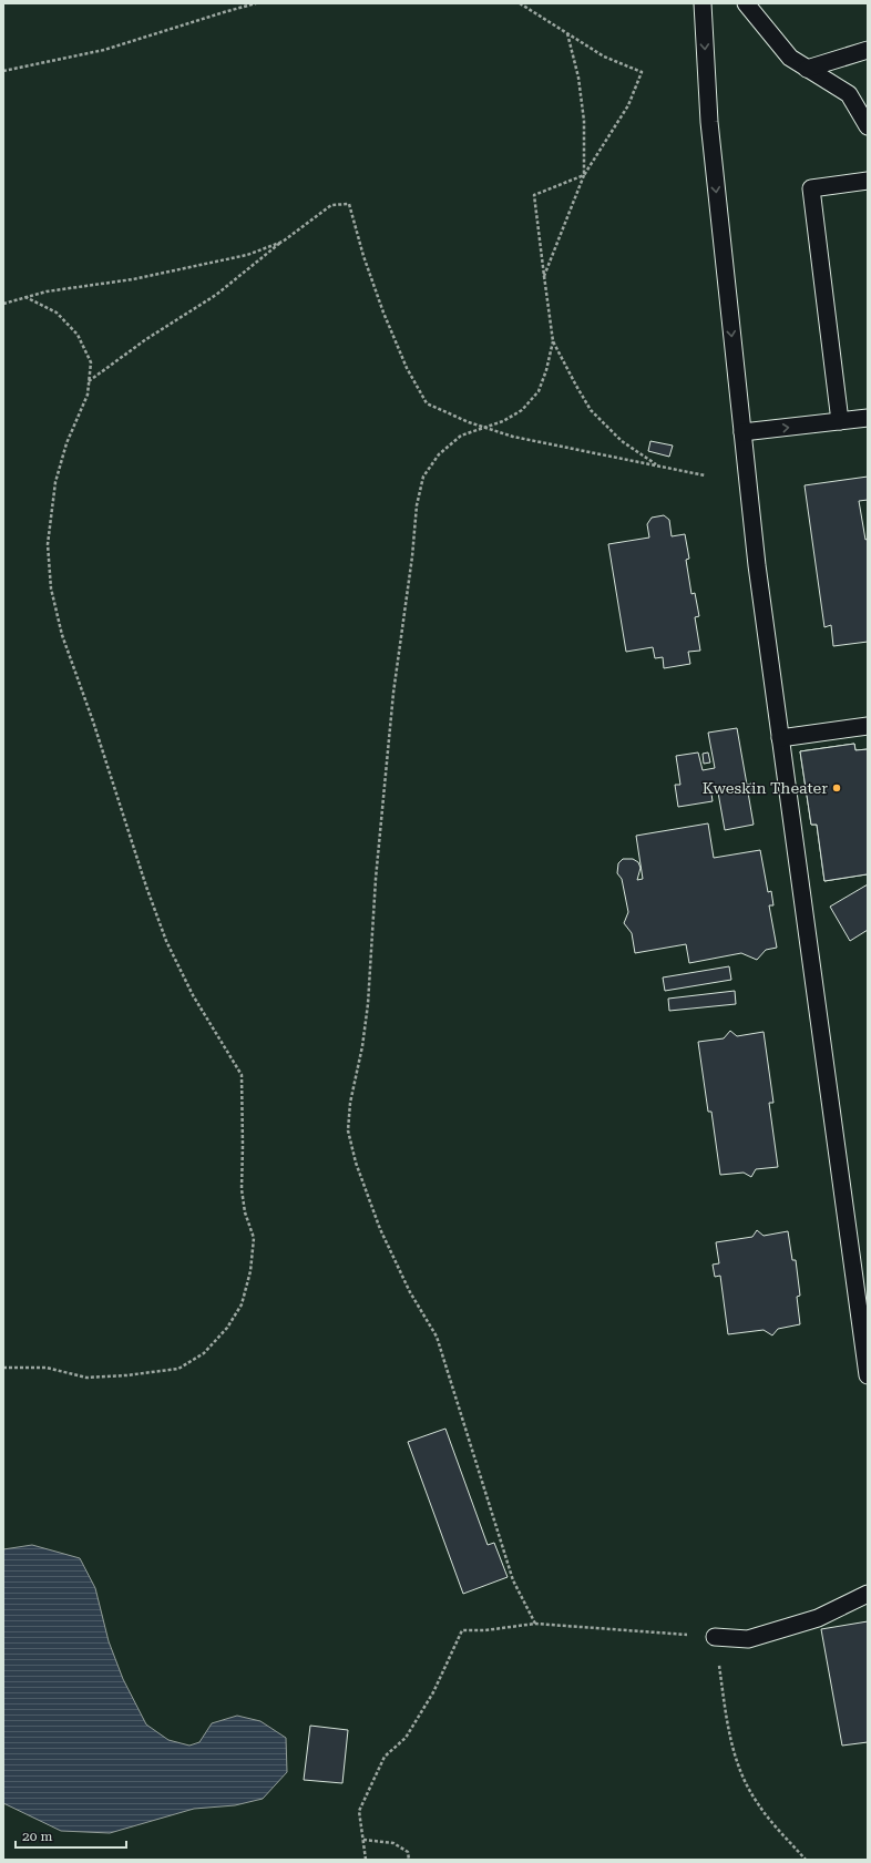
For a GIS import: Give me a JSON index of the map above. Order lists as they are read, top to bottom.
{
  "places": ["Kweskin Theater"],
  "scale_bar": "20 m"
}
